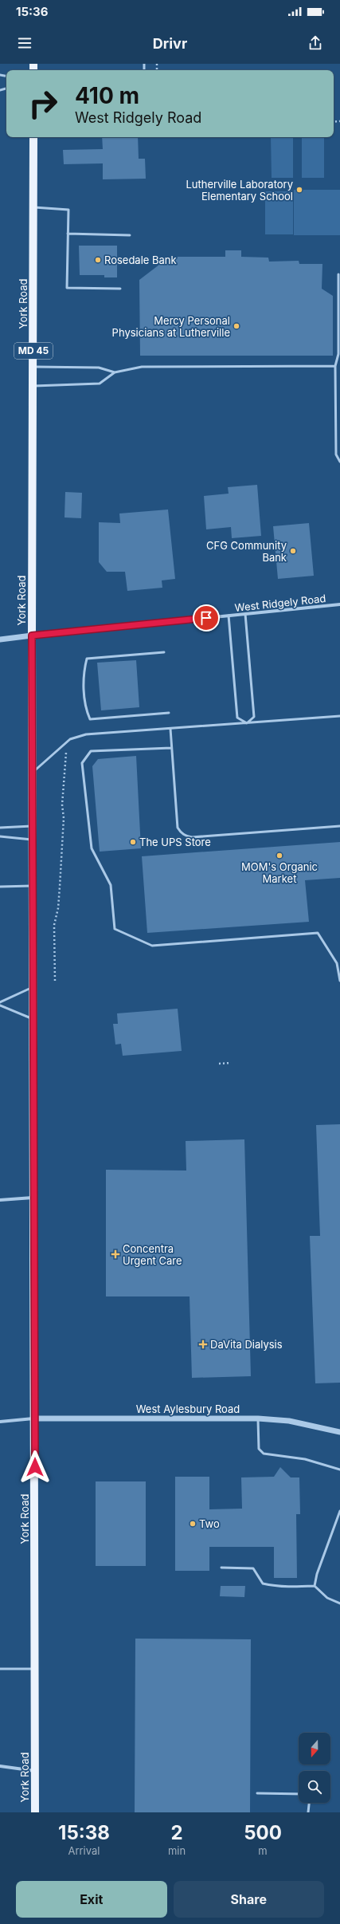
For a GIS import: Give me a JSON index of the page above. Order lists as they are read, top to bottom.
{
  "streets": {
    "main road": ["York Road", "MD 45"],
    "street": ["West Ridgely Road", "West Aylesbury Road"]
  },
  "crossings": [
    ["York Road", "West Ridgely Road"],
    ["York Road", "West Aylesbury Road"]
  ],
  "places": {
    "other": [
      "Lutherville Laboratory Elementary School",
      "Rosedale Bank",
      "Mercy Personal Physicians at Lutherville",
      "CFG Community Bank",
      "The UPS Store",
      "MOM's Organic Market",
      "Two"
    ],
    "health": ["Concentra Urgent Care", "DaVita Dialysis"]
  },
  "north": "bottom",
  "page": {
    "status": "15:36",
    "header": "Drivr",
    "turn": ["410 m", "West Ridgely Road"],
    "eta": [
      "15:38",
      "Arrival",
      "2",
      "min",
      "500",
      "m"
    ],
    "buttons": ["Exit", "Share"]
  }
}
